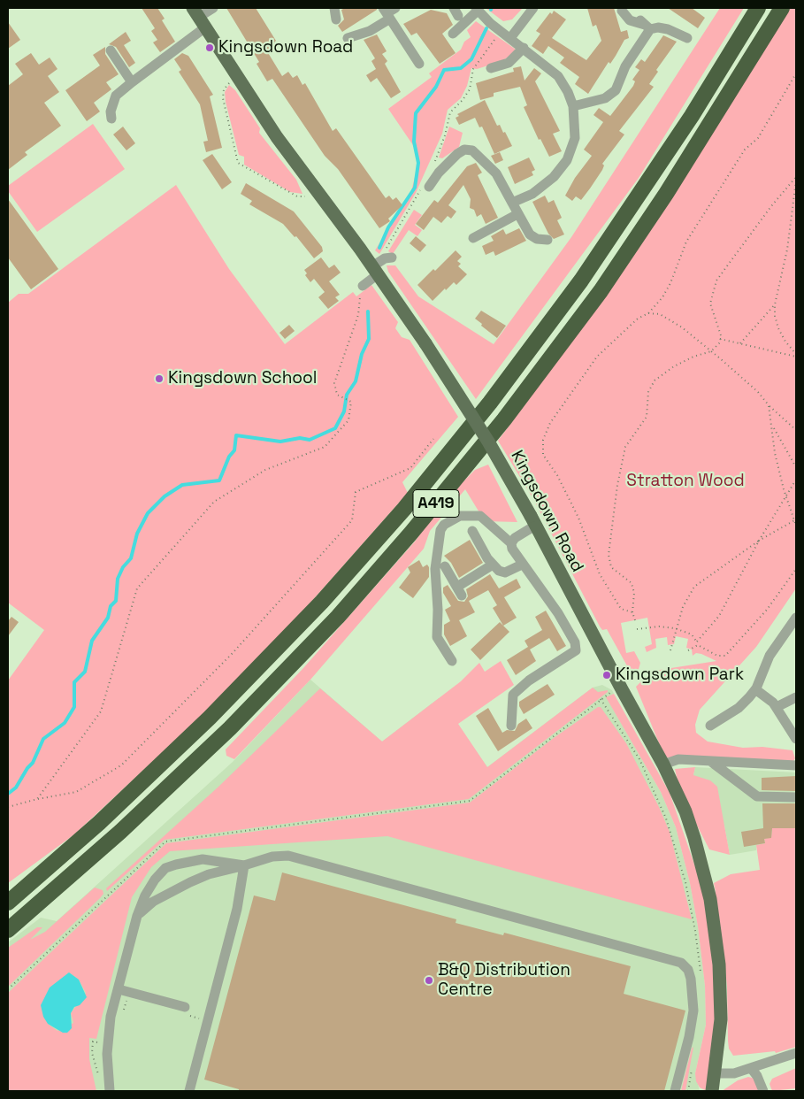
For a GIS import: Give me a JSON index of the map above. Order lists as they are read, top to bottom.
{
  "streets": {
    "highway": ["A419"],
    "main road": ["Kingsdown Road"]
  },
  "parks": ["Stratton Wood"],
  "places": [
    "Kingsdown Road",
    "Kingsdown School",
    "Kingsdown Park",
    "B&Q Distribution Centre"
  ]
}
